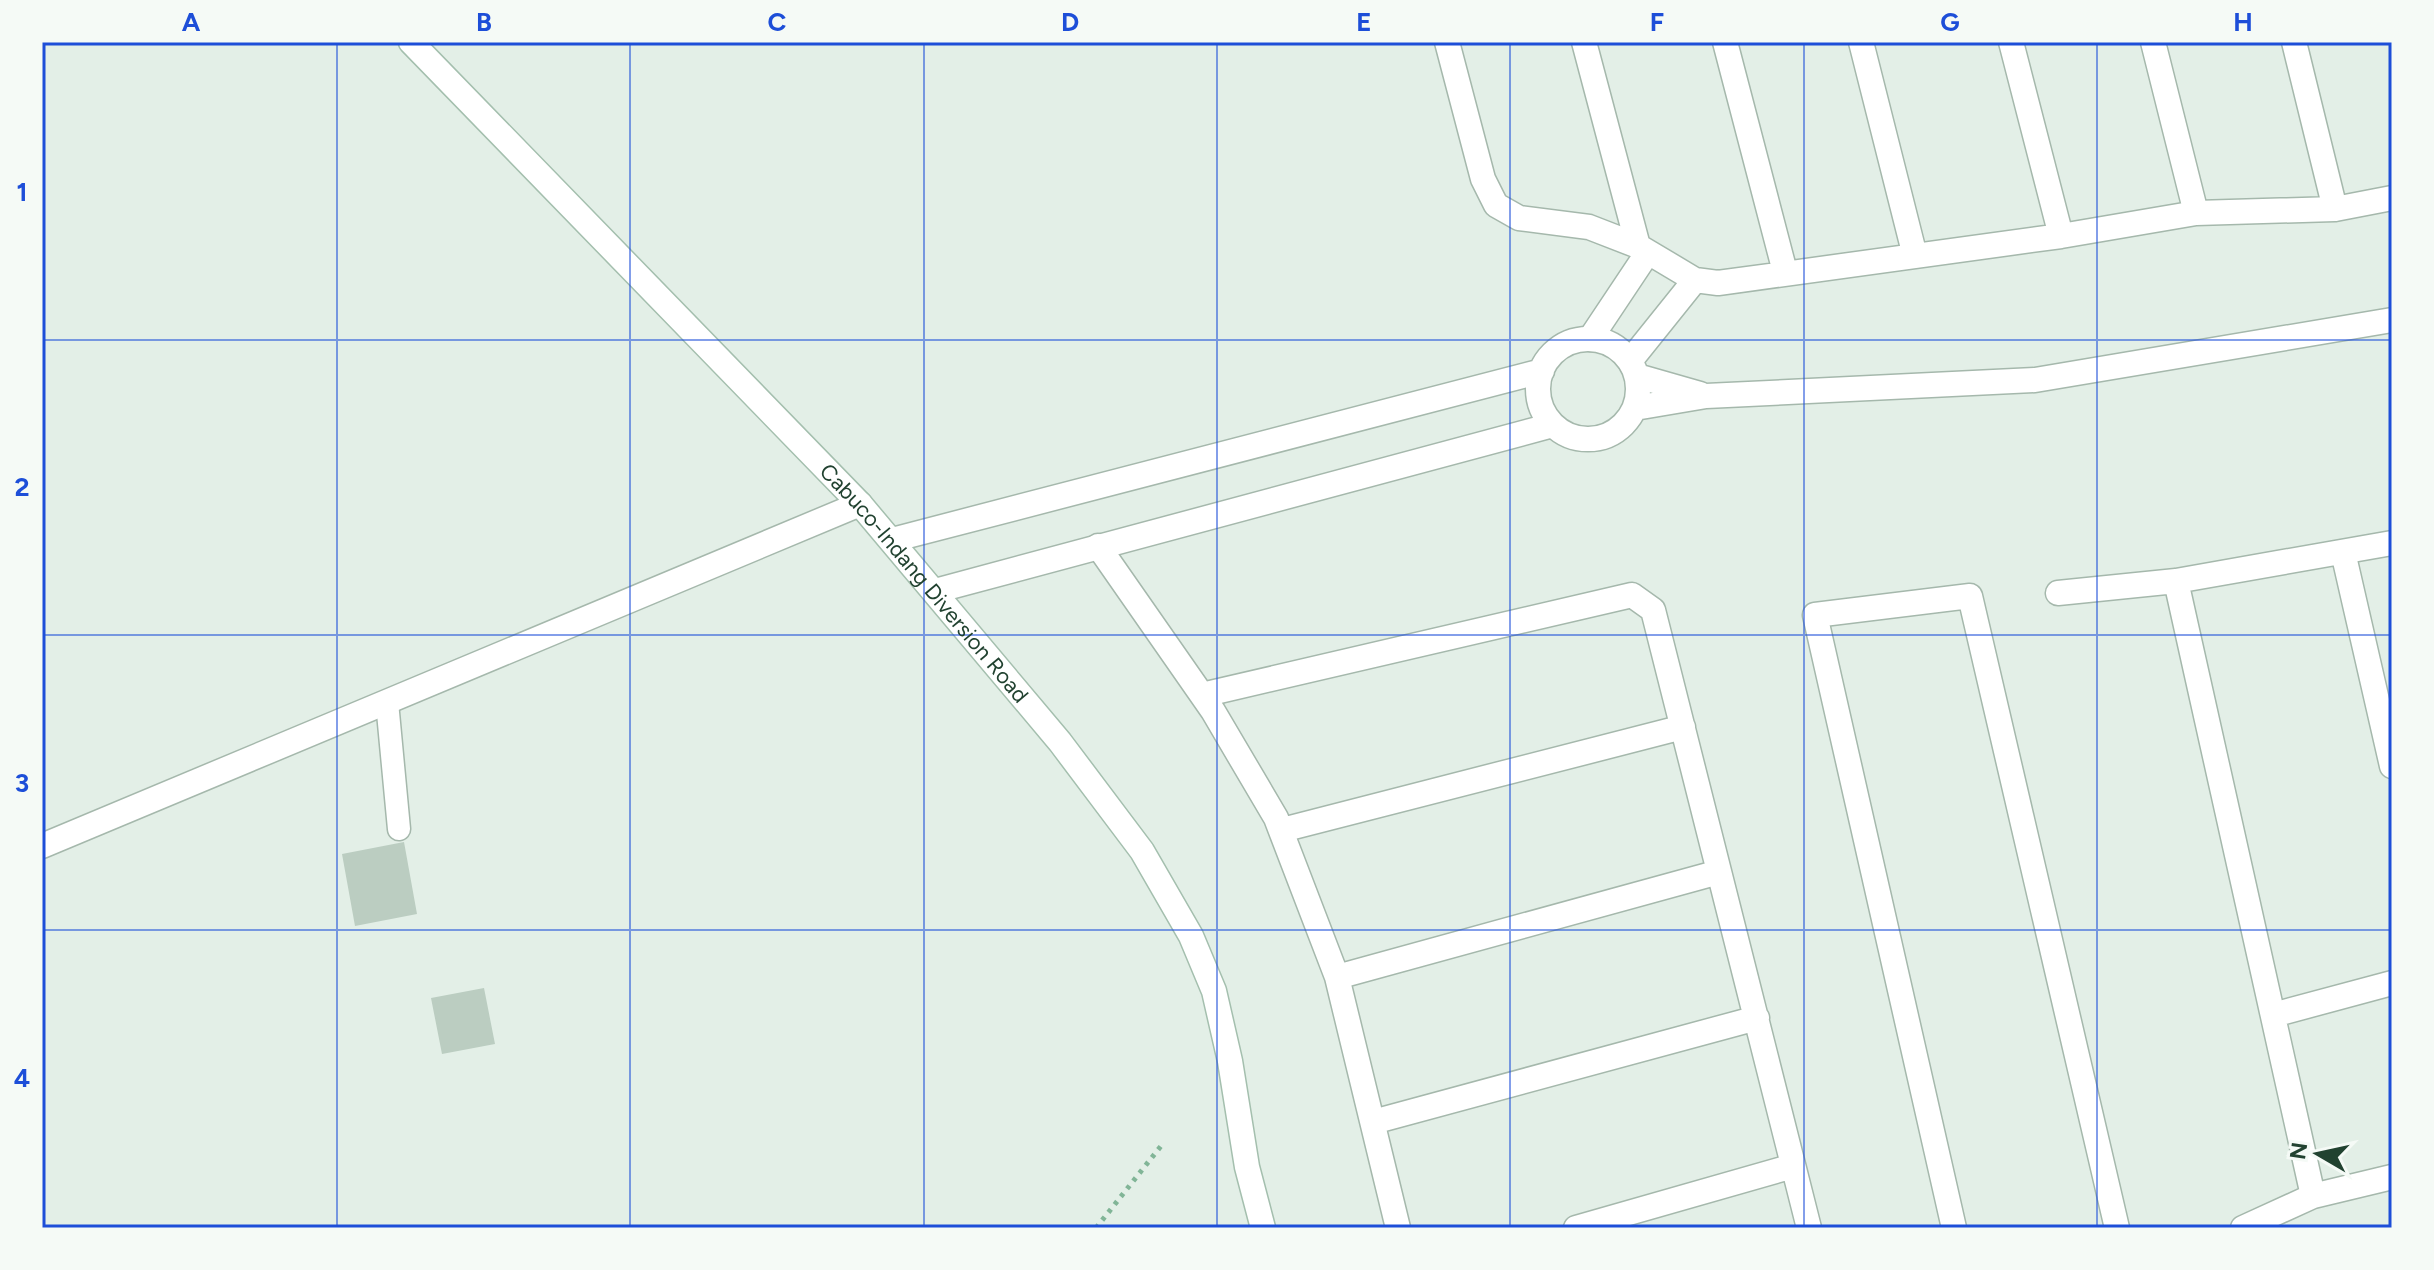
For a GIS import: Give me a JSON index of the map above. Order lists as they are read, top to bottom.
{
  "streets": {
    "street": ["Cabuco-Indang Diversion Road"]
  },
  "north": "left",
  "grid": {
    "columns": [
      "A",
      "B",
      "C",
      "D",
      "E",
      "F",
      "G",
      "H"
    ],
    "rows": [
      "1",
      "2",
      "3",
      "4"
    ]
  }
}
